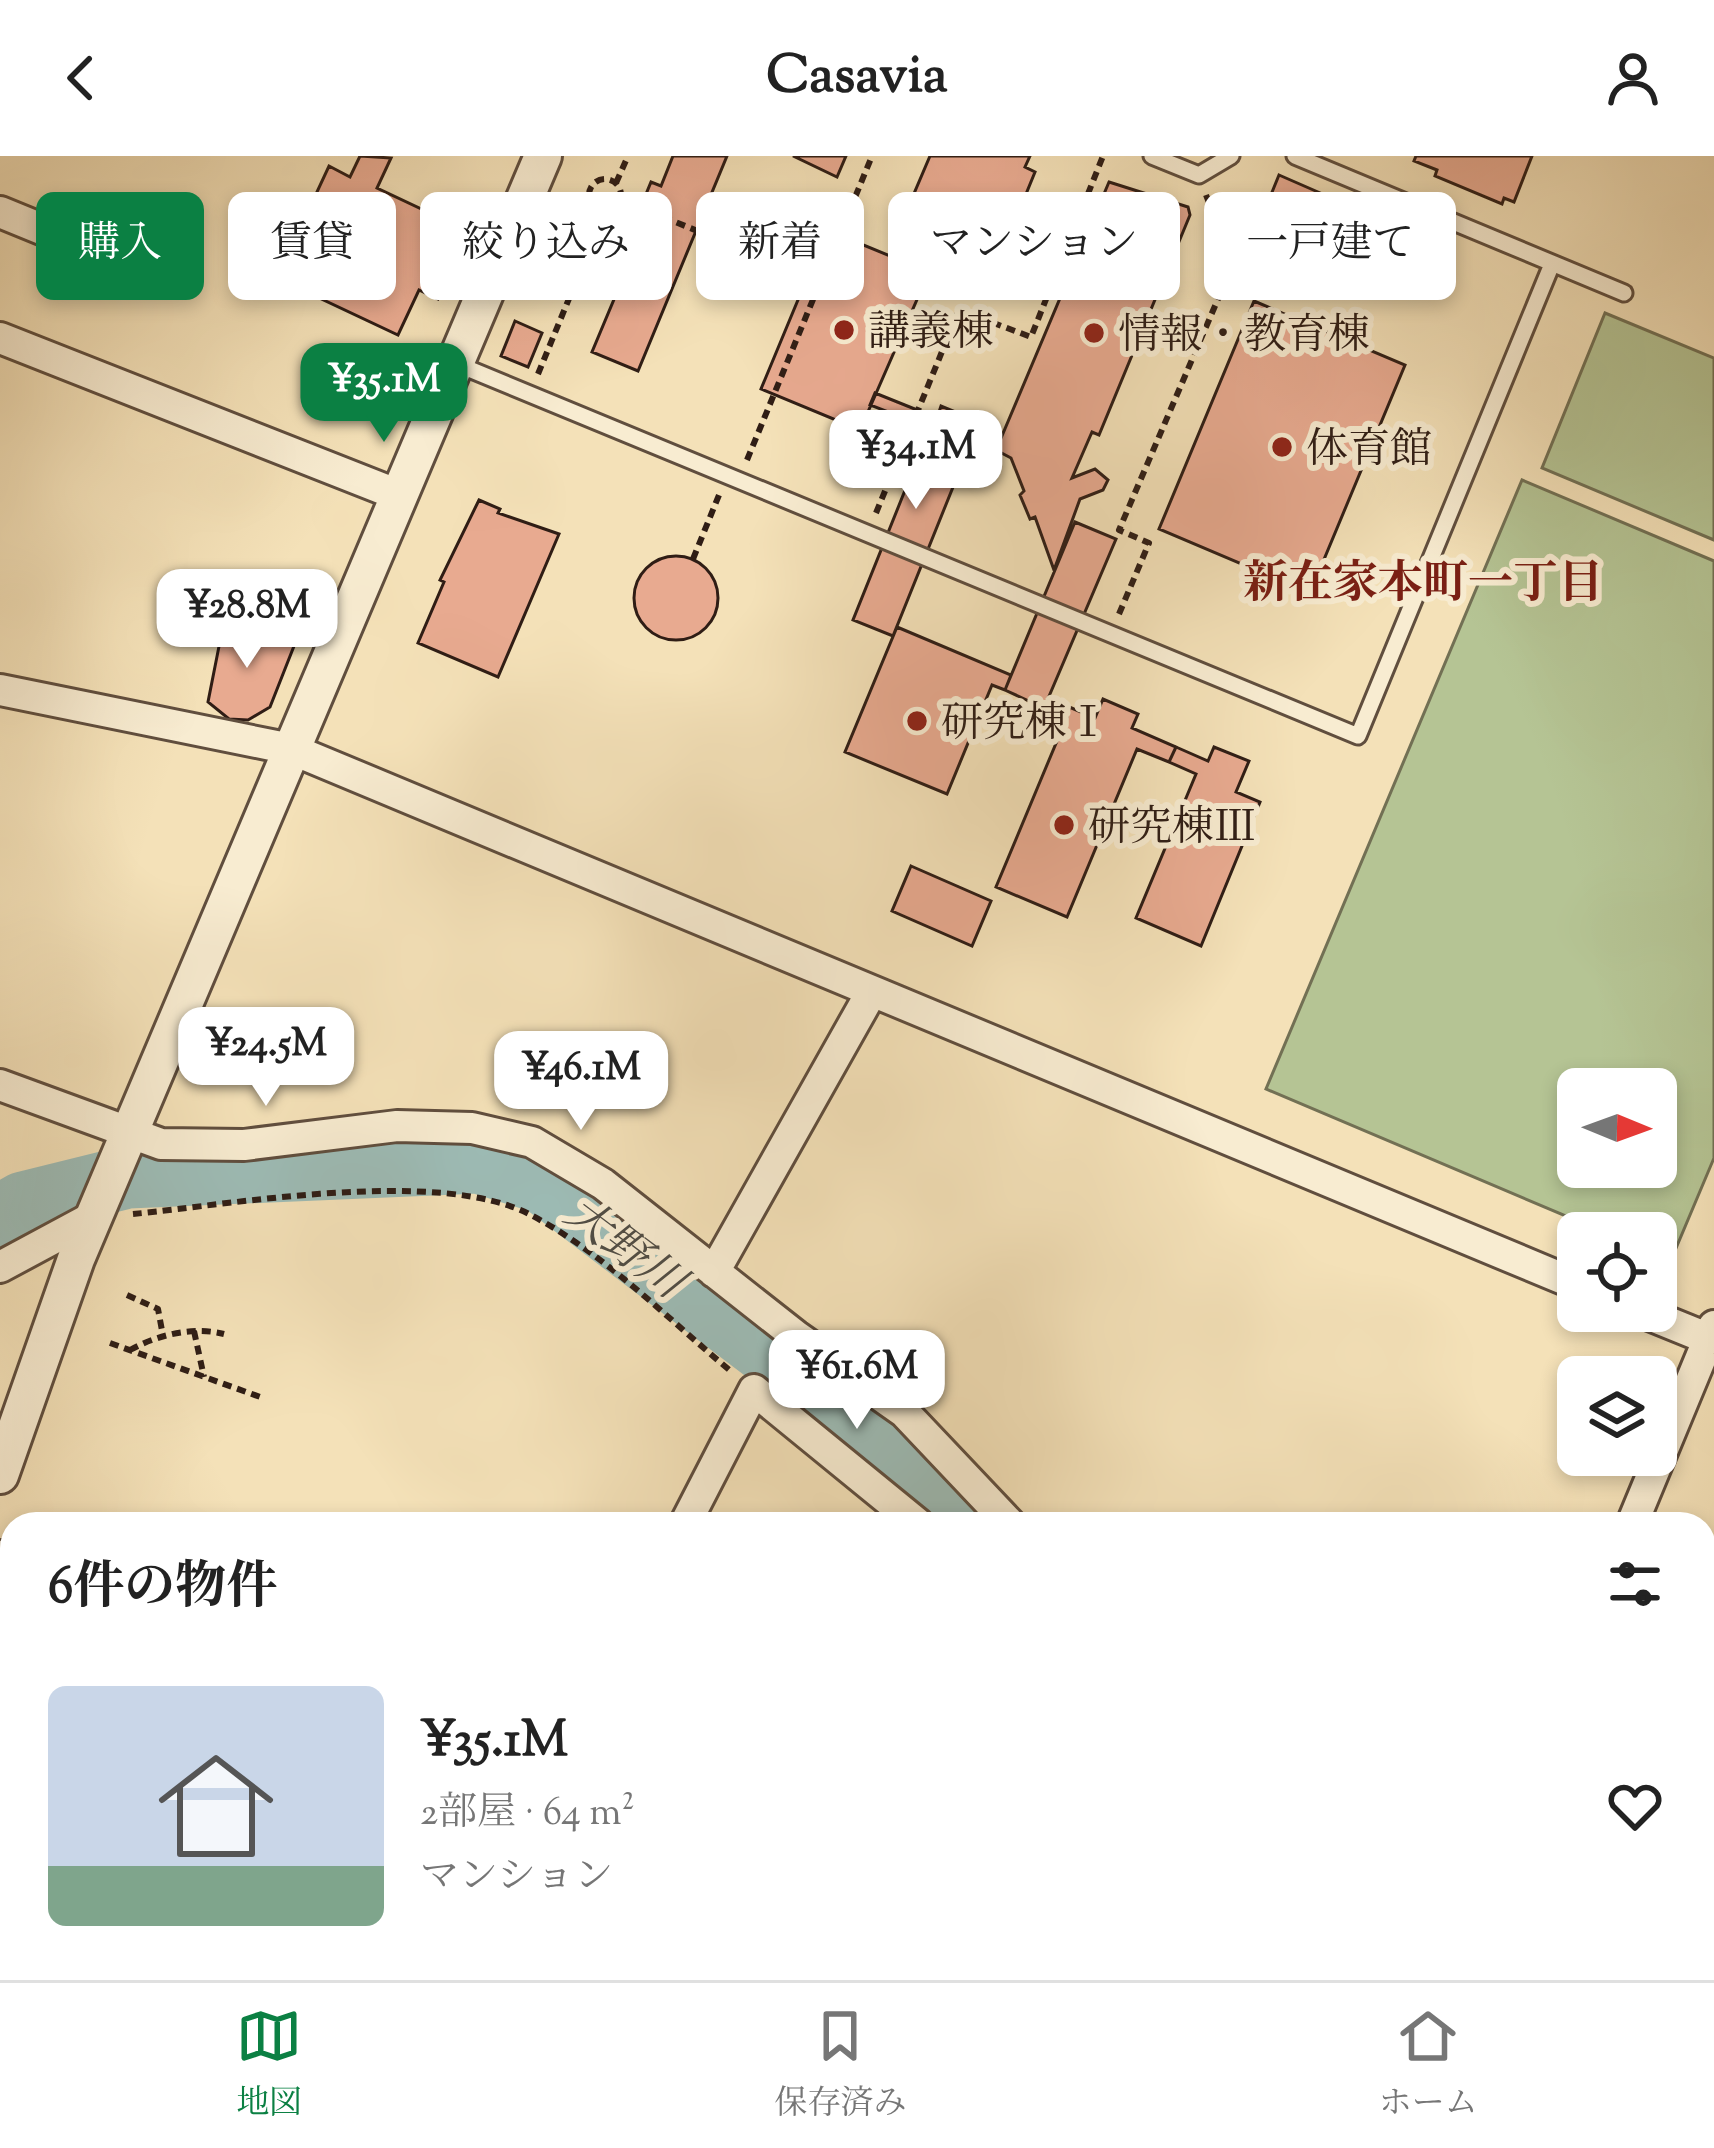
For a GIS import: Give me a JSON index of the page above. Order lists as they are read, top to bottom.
{
  "districts": ["新在家本町一丁目"],
  "water": ["大野川"],
  "places": [
    "講義棟",
    "情報・教育棟",
    "体育館",
    "研究棟Ⅰ",
    "研究棟Ⅲ"
  ],
  "north": "right",
  "page": {
    "header": "Casavia",
    "chip": [
      "購入",
      "賃貸",
      "絞り込み",
      "新着",
      "マンション",
      "一戸建て"
    ],
    "price": [
      "¥35.1M",
      "¥34.1M",
      "¥28.8M",
      "¥24.5M",
      "¥46.1M",
      "¥61.6M"
    ],
    "heading": "6件の物件",
    "list": [
      {
        "name": "¥35.1M",
        "note": "2部屋 · 64 m² · マンション"
      }
    ],
    "tabs": ["地図", "保存済み", "ホーム"]
  }
}
